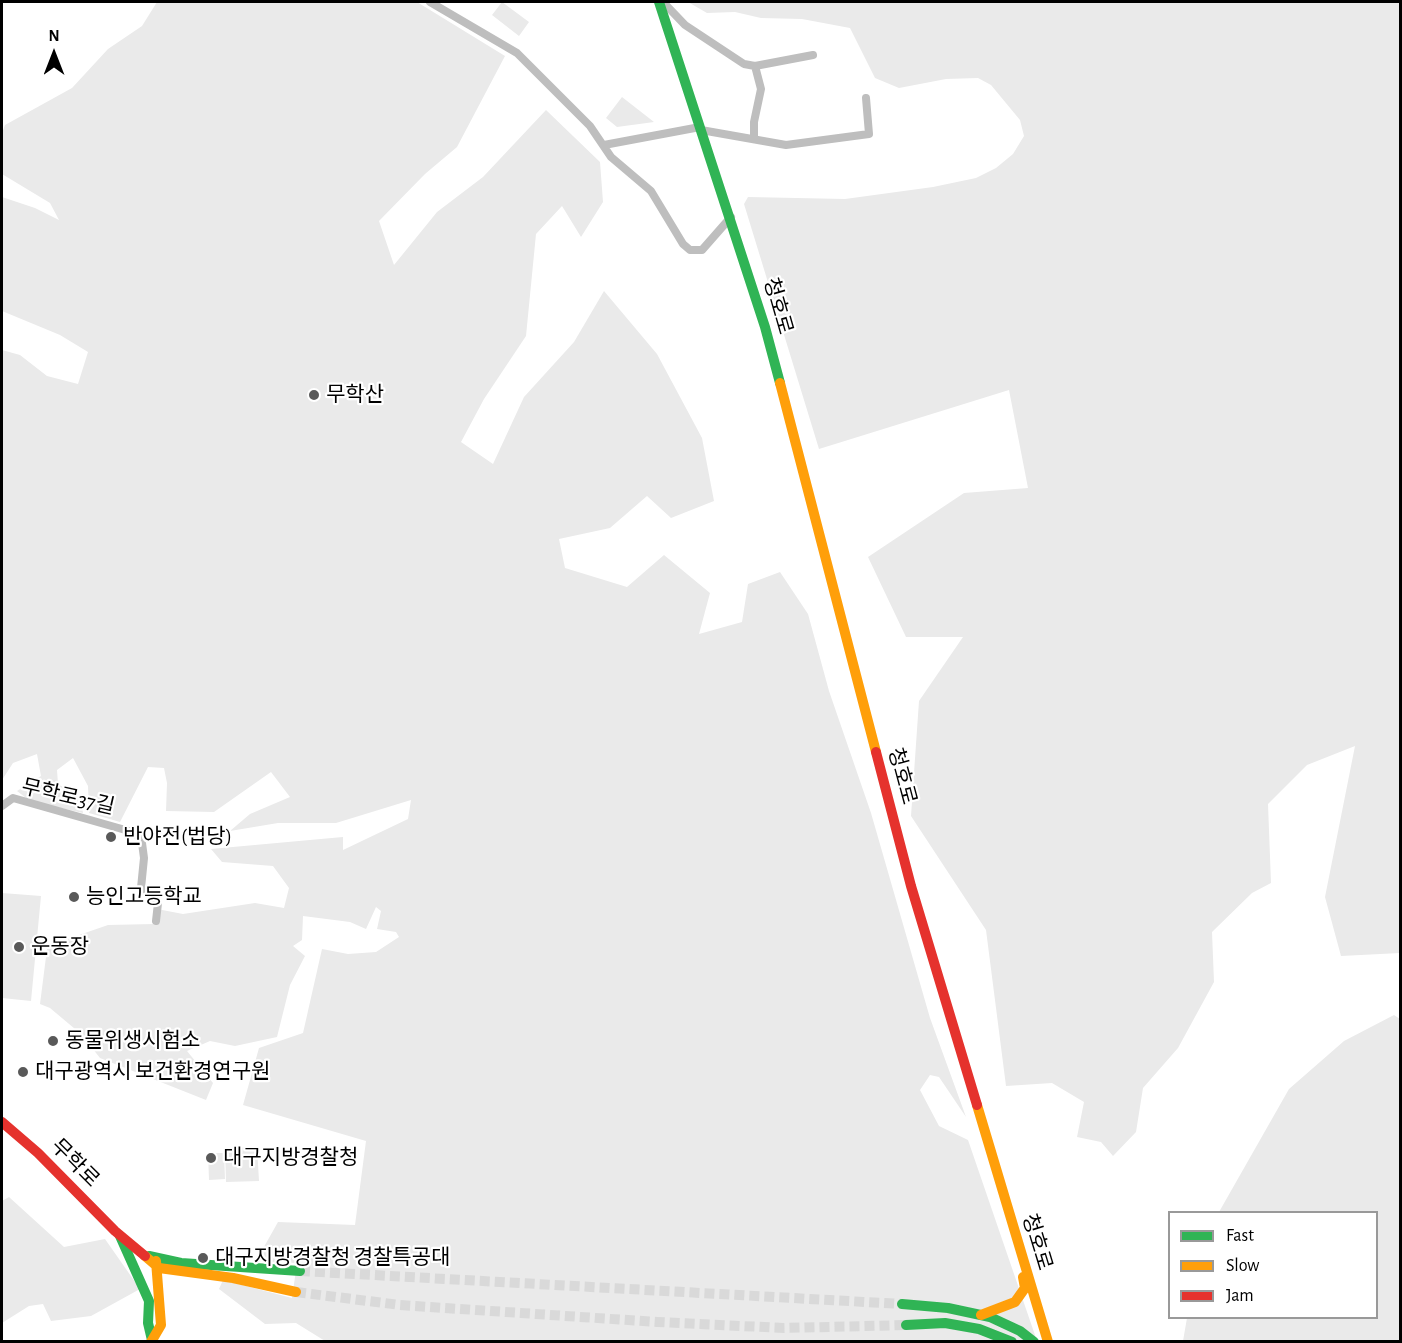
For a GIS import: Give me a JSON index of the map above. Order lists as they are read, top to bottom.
{
  "streets": {
    "main road": ["청호로", "무학로"],
    "street": ["무학로37길"]
  },
  "places": [
    "무학산",
    "반야전(법당)",
    "능인고등학교",
    "운동장",
    "동물위생시험소",
    "대구광역시 보건환경연구원",
    "대구지방경찰청",
    "대구지방경찰청 경찰특공대"
  ],
  "legend": ["Fast", "Slow", "Jam"],
  "north": "top"
}
